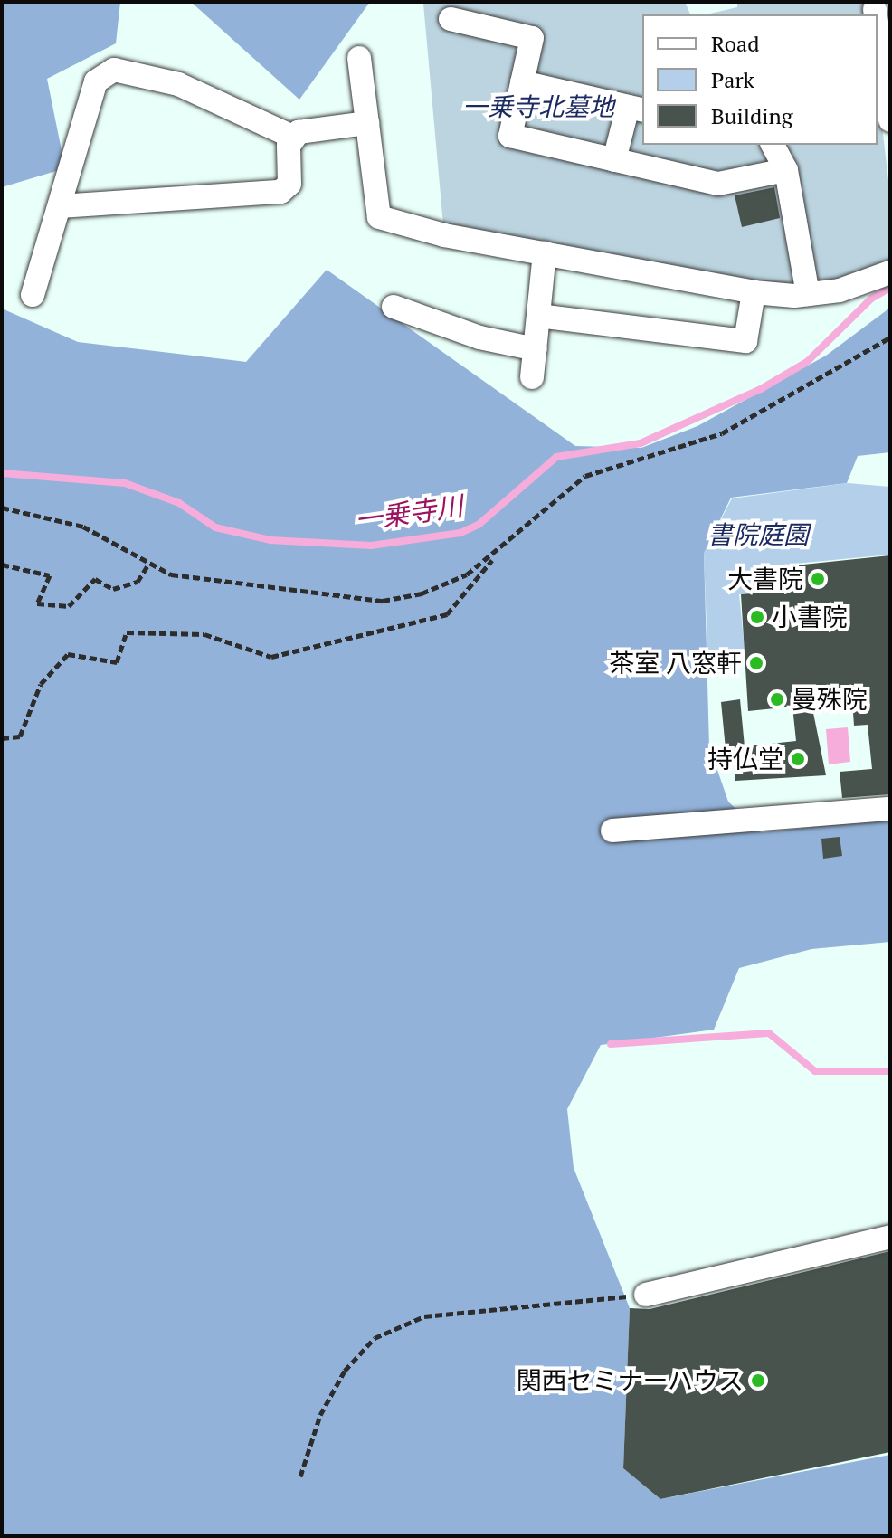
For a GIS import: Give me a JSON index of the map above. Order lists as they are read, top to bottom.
{
  "water": ["一乗寺川"],
  "parks": ["一乗寺北墓地", "書院庭園"],
  "places": [
    "大書院",
    "小書院",
    "茶室 八窓軒",
    "曼殊院",
    "持仏堂",
    "関西セミナーハウス"
  ],
  "legend": ["Road", "Park", "Building"]
}
